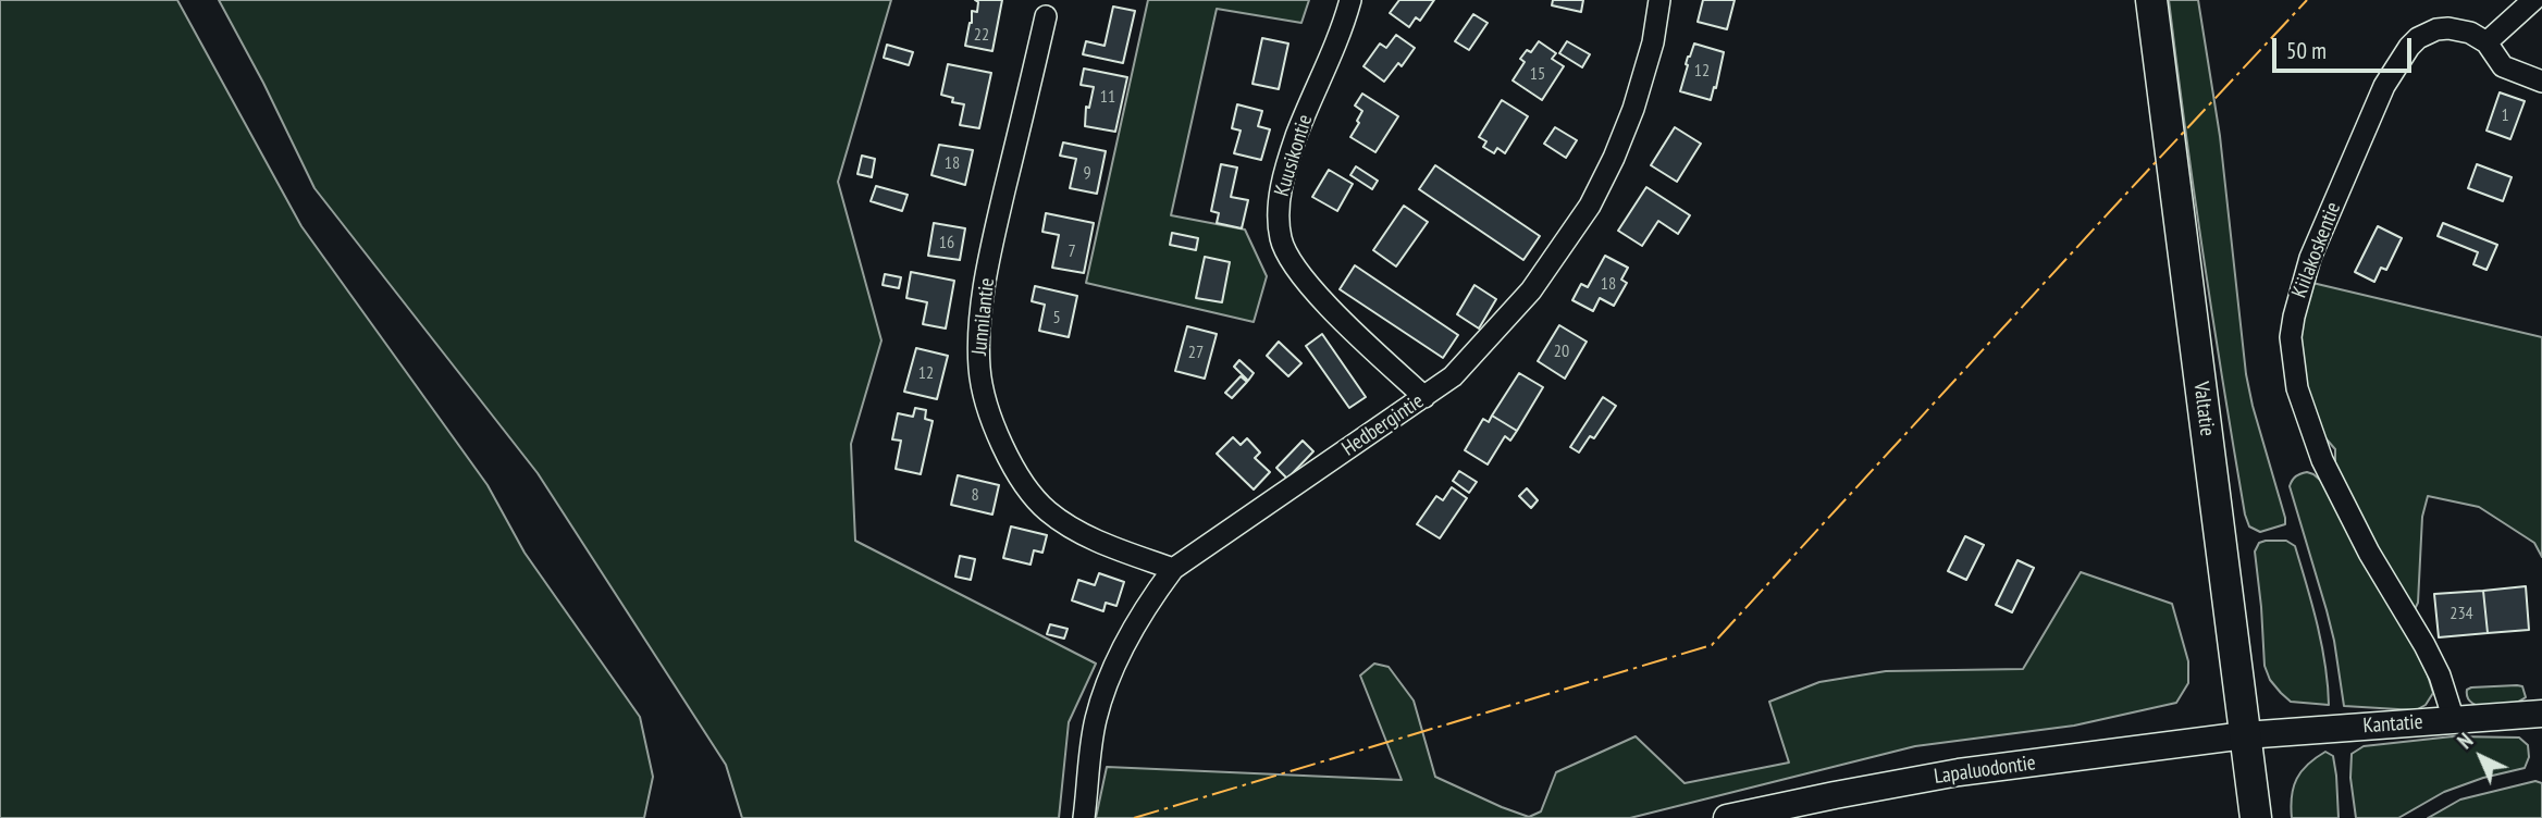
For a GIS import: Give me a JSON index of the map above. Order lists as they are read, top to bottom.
{
  "streets": {
    "highway": ["Valtatie"],
    "main road": ["Kantatie", "Lapaluodontie"],
    "street": [
      "Kuusikontie",
      "Kiilakoskentie",
      "Junnilantie",
      "Hedbergintie"
    ]
  },
  "crossings": [
    ["Kuusikontie", "Hedbergintie"],
    ["Kiilakoskentie", "Kantatie"],
    ["Junnilantie", "Hedbergintie"],
    ["Valtatie", "Kantatie"],
    ["Valtatie", "Lapaluodontie"],
    ["Kantatie", "Lapaluodontie"]
  ],
  "house_numbers": [
    "22",
    "12",
    "15",
    "11",
    "1",
    "18",
    "9",
    "16",
    "7",
    "18",
    "5",
    "20",
    "27",
    "12",
    "8",
    "234"
  ],
  "scale_bar": "50 m",
  "north": "top left"
}
